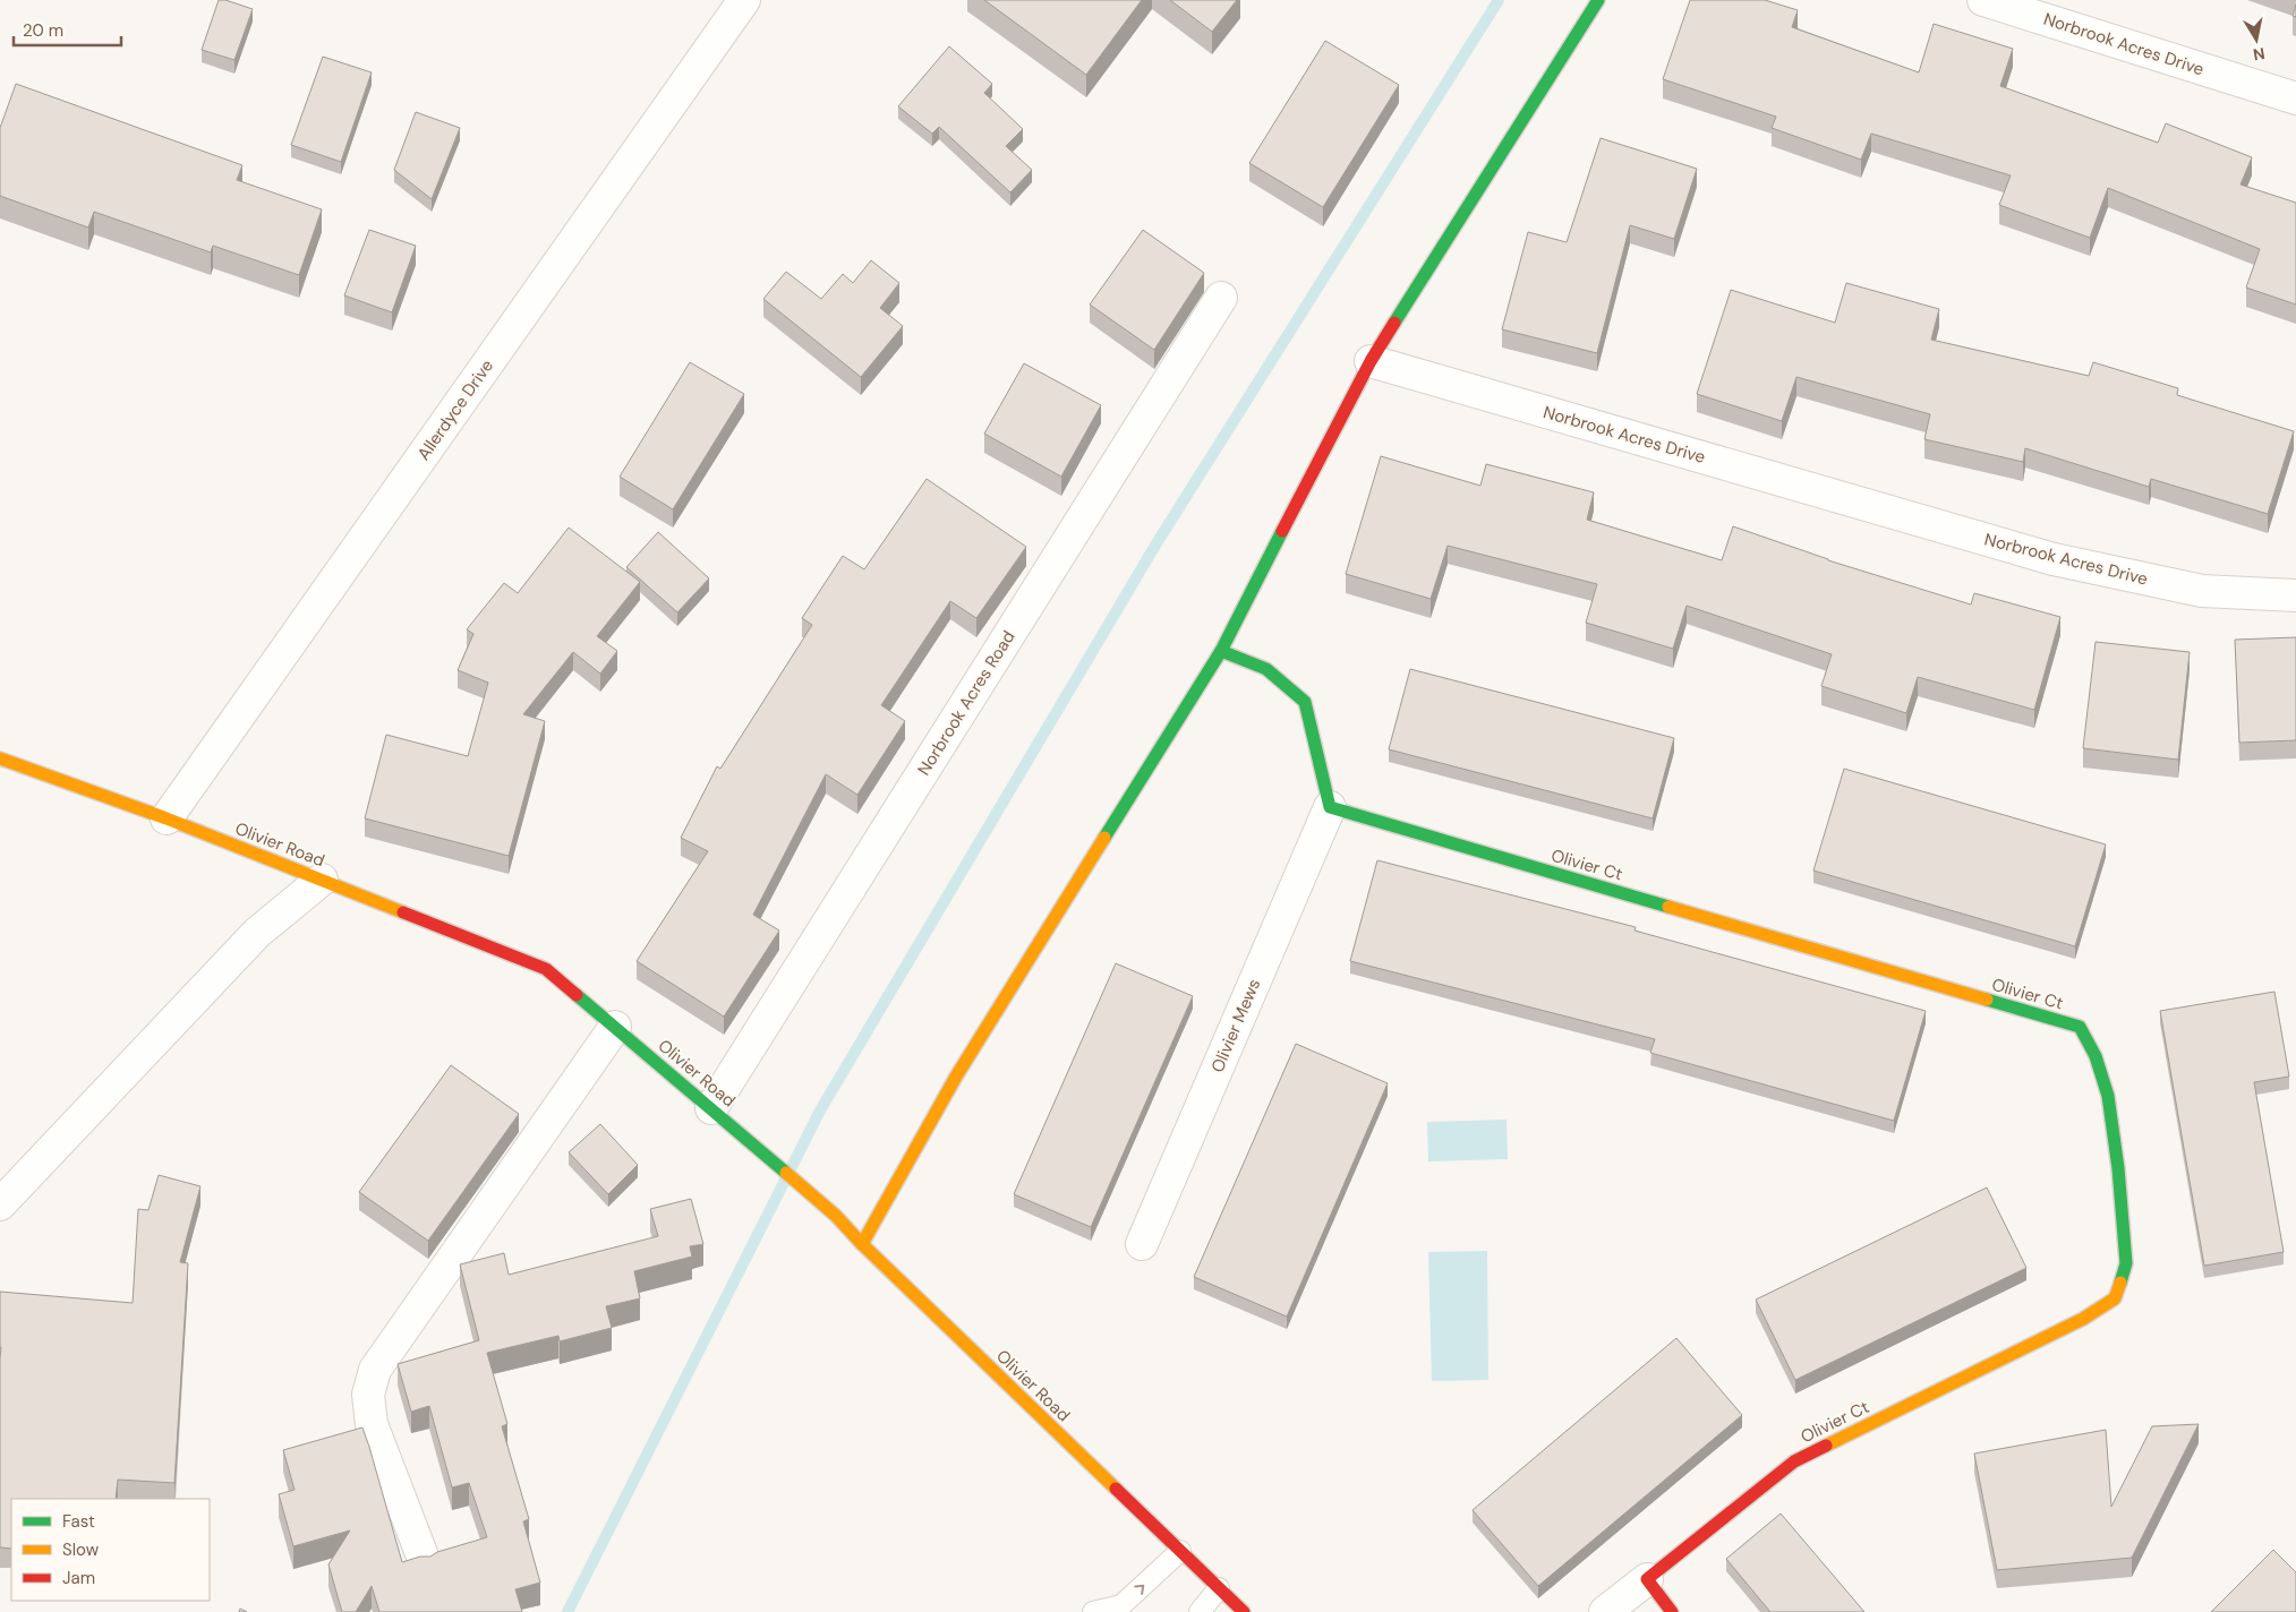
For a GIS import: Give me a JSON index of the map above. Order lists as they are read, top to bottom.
{
  "streets": {
    "street": [
      "Norbrook Acres Drive",
      "Allerdyce Drive",
      "Norbrook Acres Road",
      "Olivier Road",
      "Olivier Ct",
      "Olivier Mews"
    ]
  },
  "crossings": [
    ["Allerdyce Drive", "Olivier Road"],
    ["Norbrook Acres Road", "Olivier Road"],
    ["Olivier Ct", "Olivier Mews"]
  ],
  "legend": ["Fast", "Slow", "Jam"],
  "scale_bar": "20 m",
  "north": "bottom"
}
